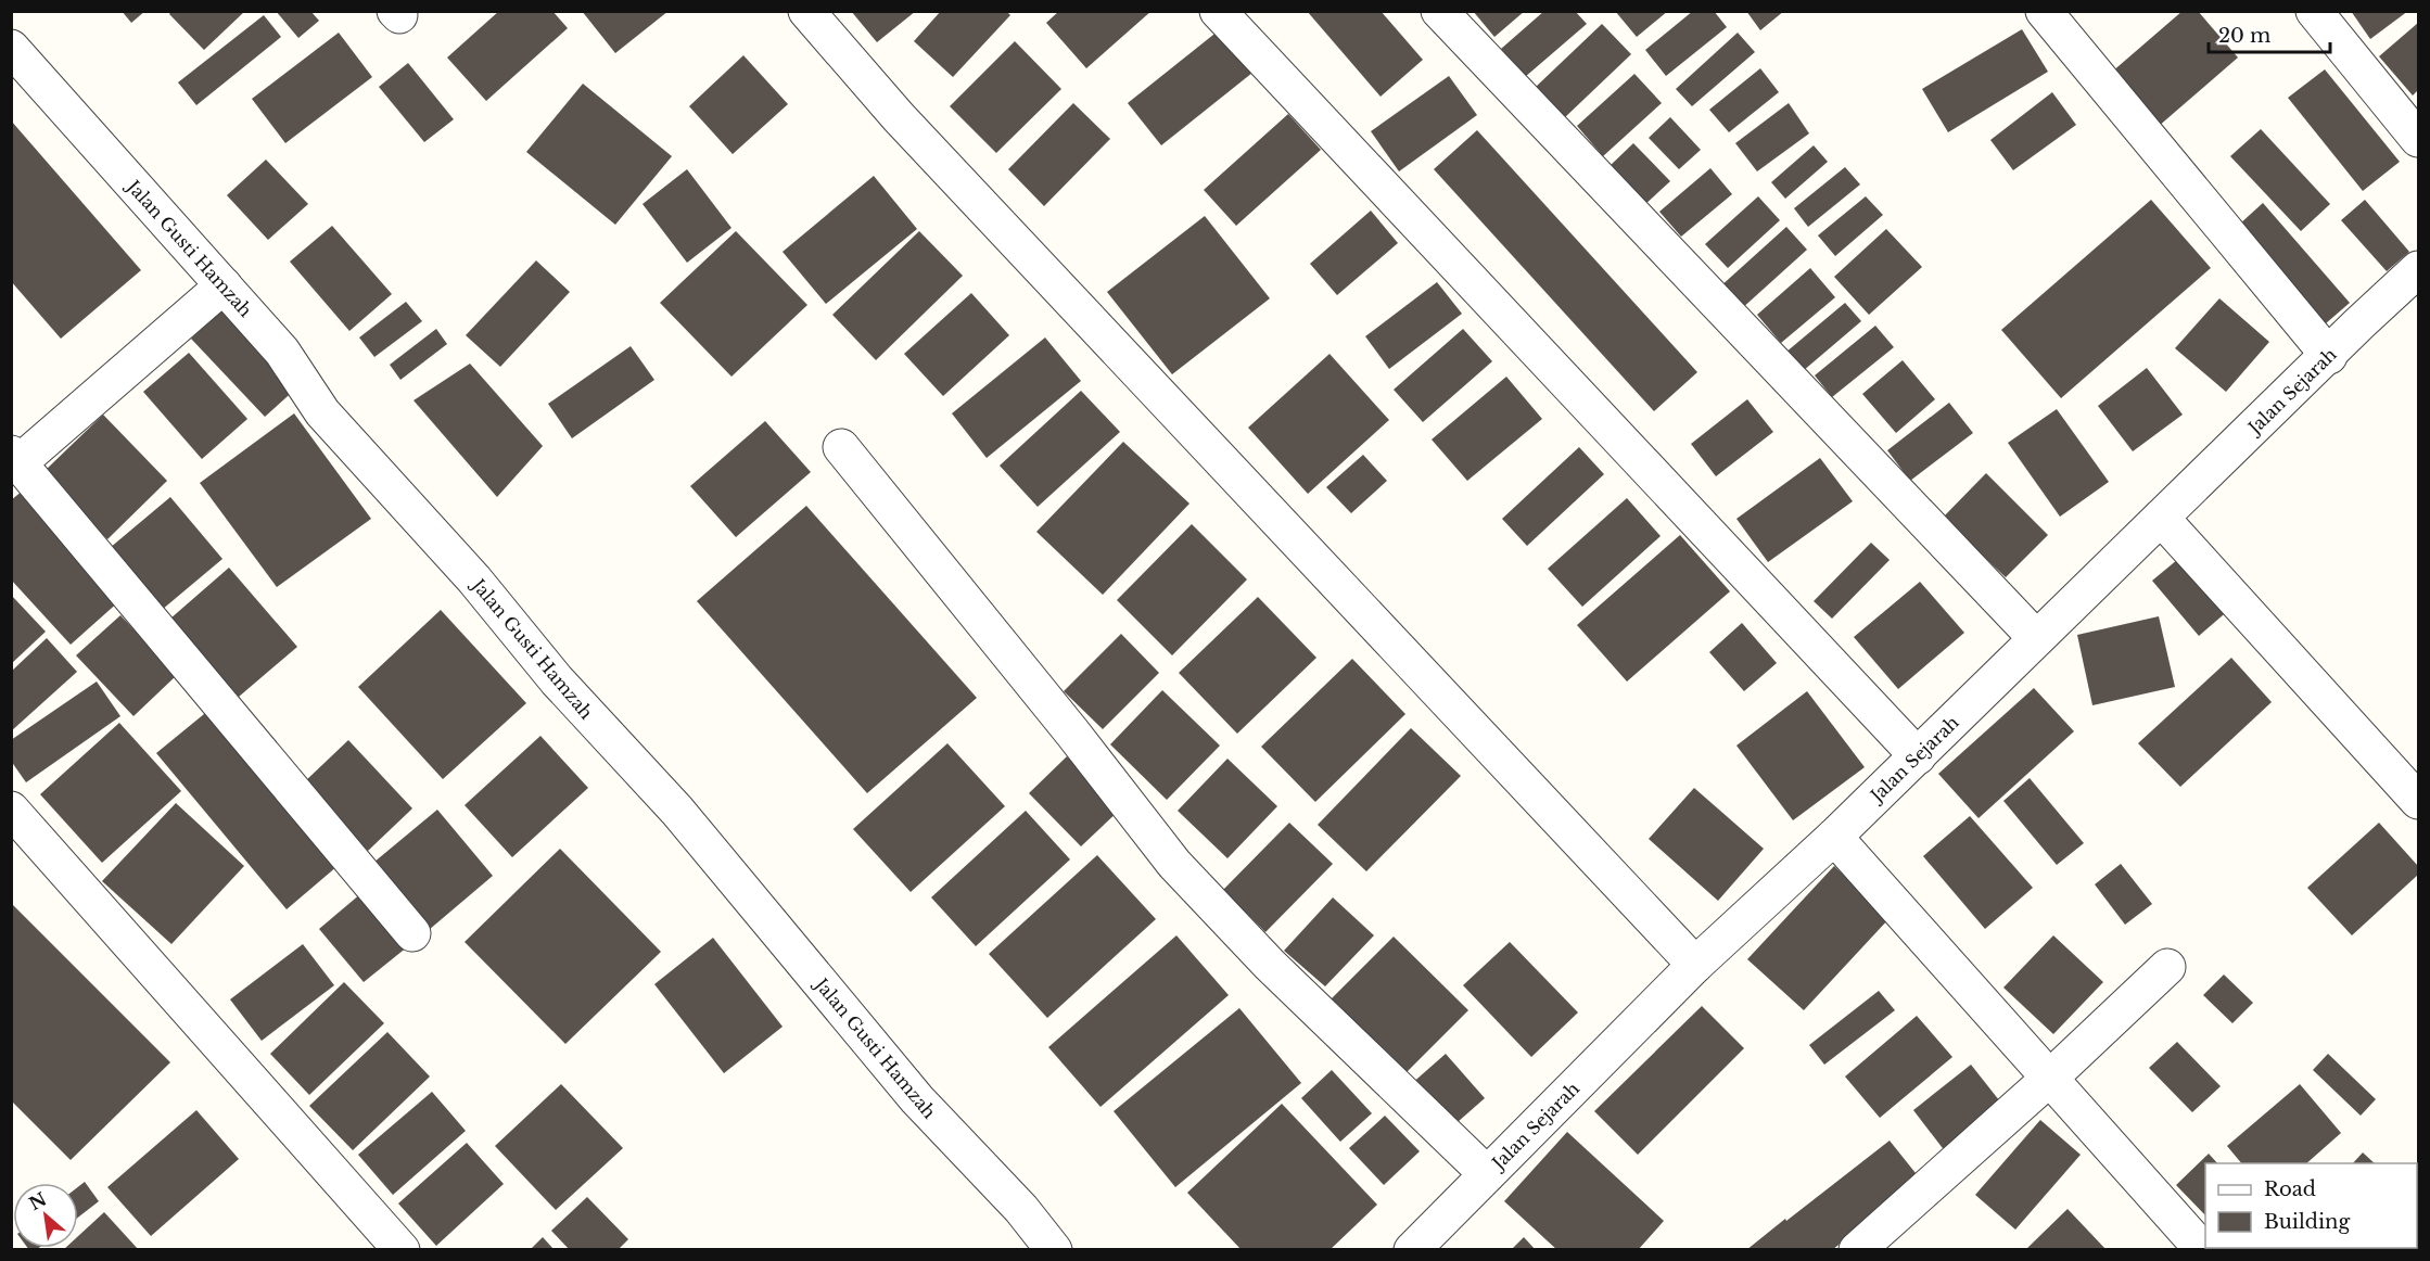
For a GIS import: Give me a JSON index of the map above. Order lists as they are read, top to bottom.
{
  "streets": {
    "street": ["Jalan Gusti Hamzah", "Jalan Sejarah"]
  },
  "legend": ["Road", "Building"],
  "scale_bar": "20 m",
  "north": "top left"
}
